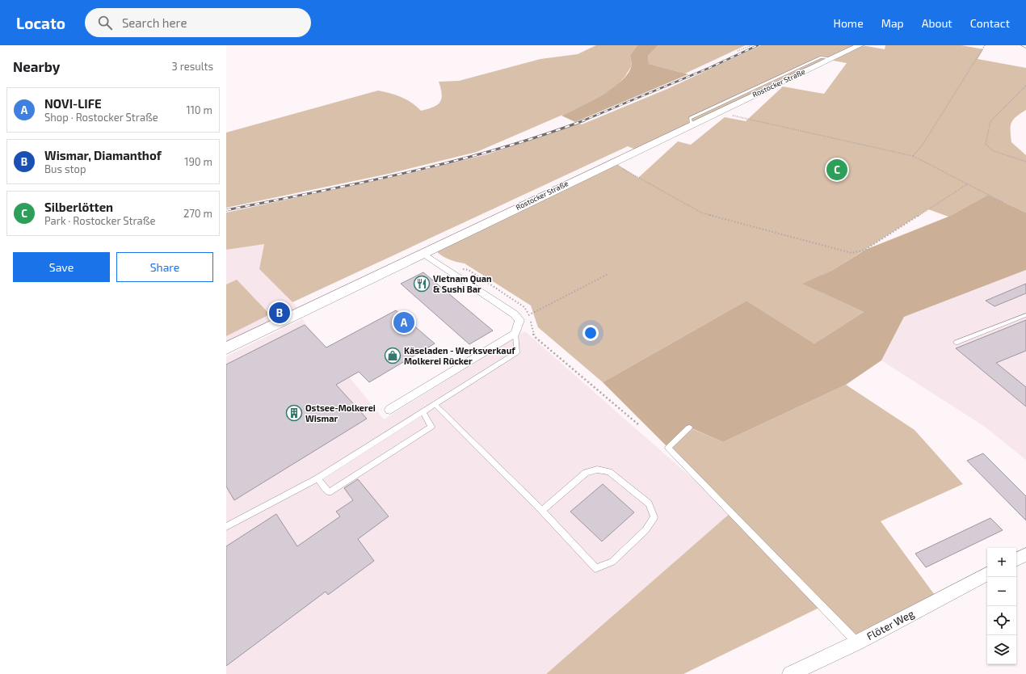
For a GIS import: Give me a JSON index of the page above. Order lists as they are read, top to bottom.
{
  "streets": {
    "street": ["Rostocker Straße", "Flöter Weg"]
  },
  "places": {
    "restaurant": ["Vietnam Quan & Sushi Bar"],
    "shop": ["Käseladen - Werksverkauf Molkerei Rücker"],
    "building": ["Ostsee-Molkerei Wismar"]
  },
  "page": {
    "header": "Locato",
    "search": "Search here",
    "nav": [
      "Home",
      "Map",
      "About",
      "Contact"
    ],
    "heading": ["Nearby", "3 results"],
    "list": [
      {
        "mark": "A",
        "name": "NOVI-LIFE",
        "note": "Shop · Rostocker Straße",
        "value": "110 m"
      },
      {
        "mark": "B",
        "name": "Wismar, Diamanthof",
        "note": "Bus stop",
        "value": "190 m"
      },
      {
        "mark": "C",
        "name": "Silberlötten",
        "note": "Park · Rostocker Straße",
        "value": "270 m"
      }
    ],
    "pins": ["C", "B", "A"],
    "buttons": ["Save", "Share"],
    "map_buttons": ["+", "−"]
  }
}
